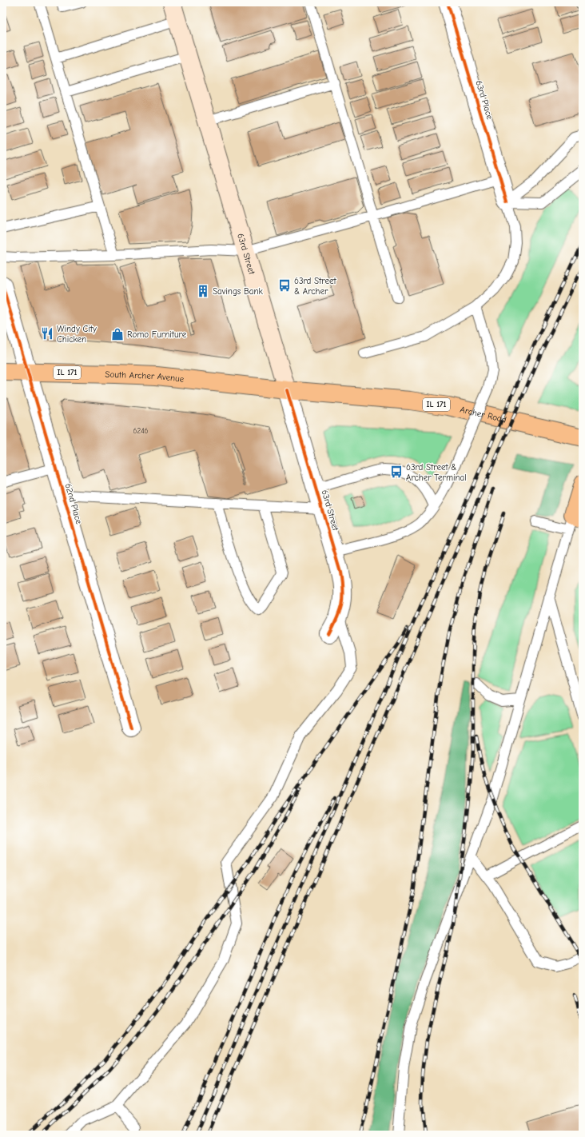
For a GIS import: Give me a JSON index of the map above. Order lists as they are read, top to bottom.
{
  "streets": {
    "main road": [
      "63rd Street",
      "IL 171",
      "South Archer Avenue",
      "Archer Road"
    ],
    "street": ["63rd Place", "62nd Place"]
  },
  "crossings": [
    ["63rd Street", "South Archer Avenue"],
    ["63rd Street", "Archer Road"],
    ["South Archer Avenue", "Archer Road"],
    ["South Archer Avenue", "62nd Place"]
  ],
  "places": {
    "bus stop": ["63rd Street & Archer", "63rd Street & Archer Terminal"],
    "building": ["Savings Bank"],
    "restaurant": ["Windy City Chicken"],
    "shop": ["Romo Furniture"]
  },
  "house_numbers": ["6246"]
}
